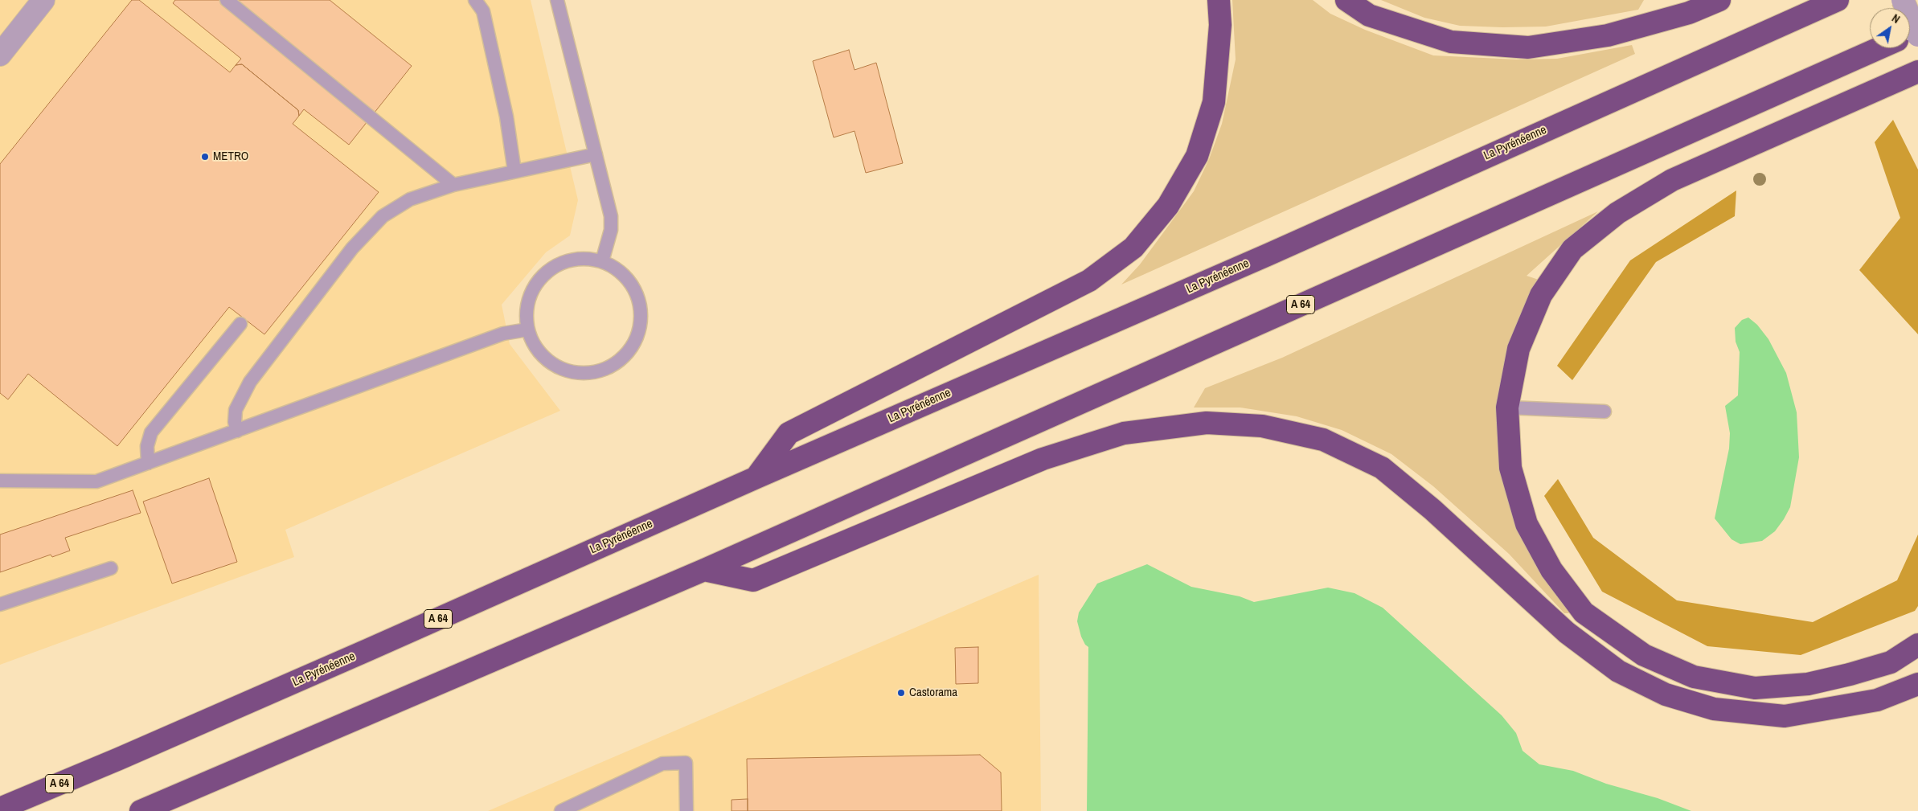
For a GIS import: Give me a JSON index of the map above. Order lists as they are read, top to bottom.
{
  "streets": {
    "highway": ["La Pyrénéenne", "A 64"]
  },
  "places": ["METRO", "Castorama"],
  "north": "top right"
}
